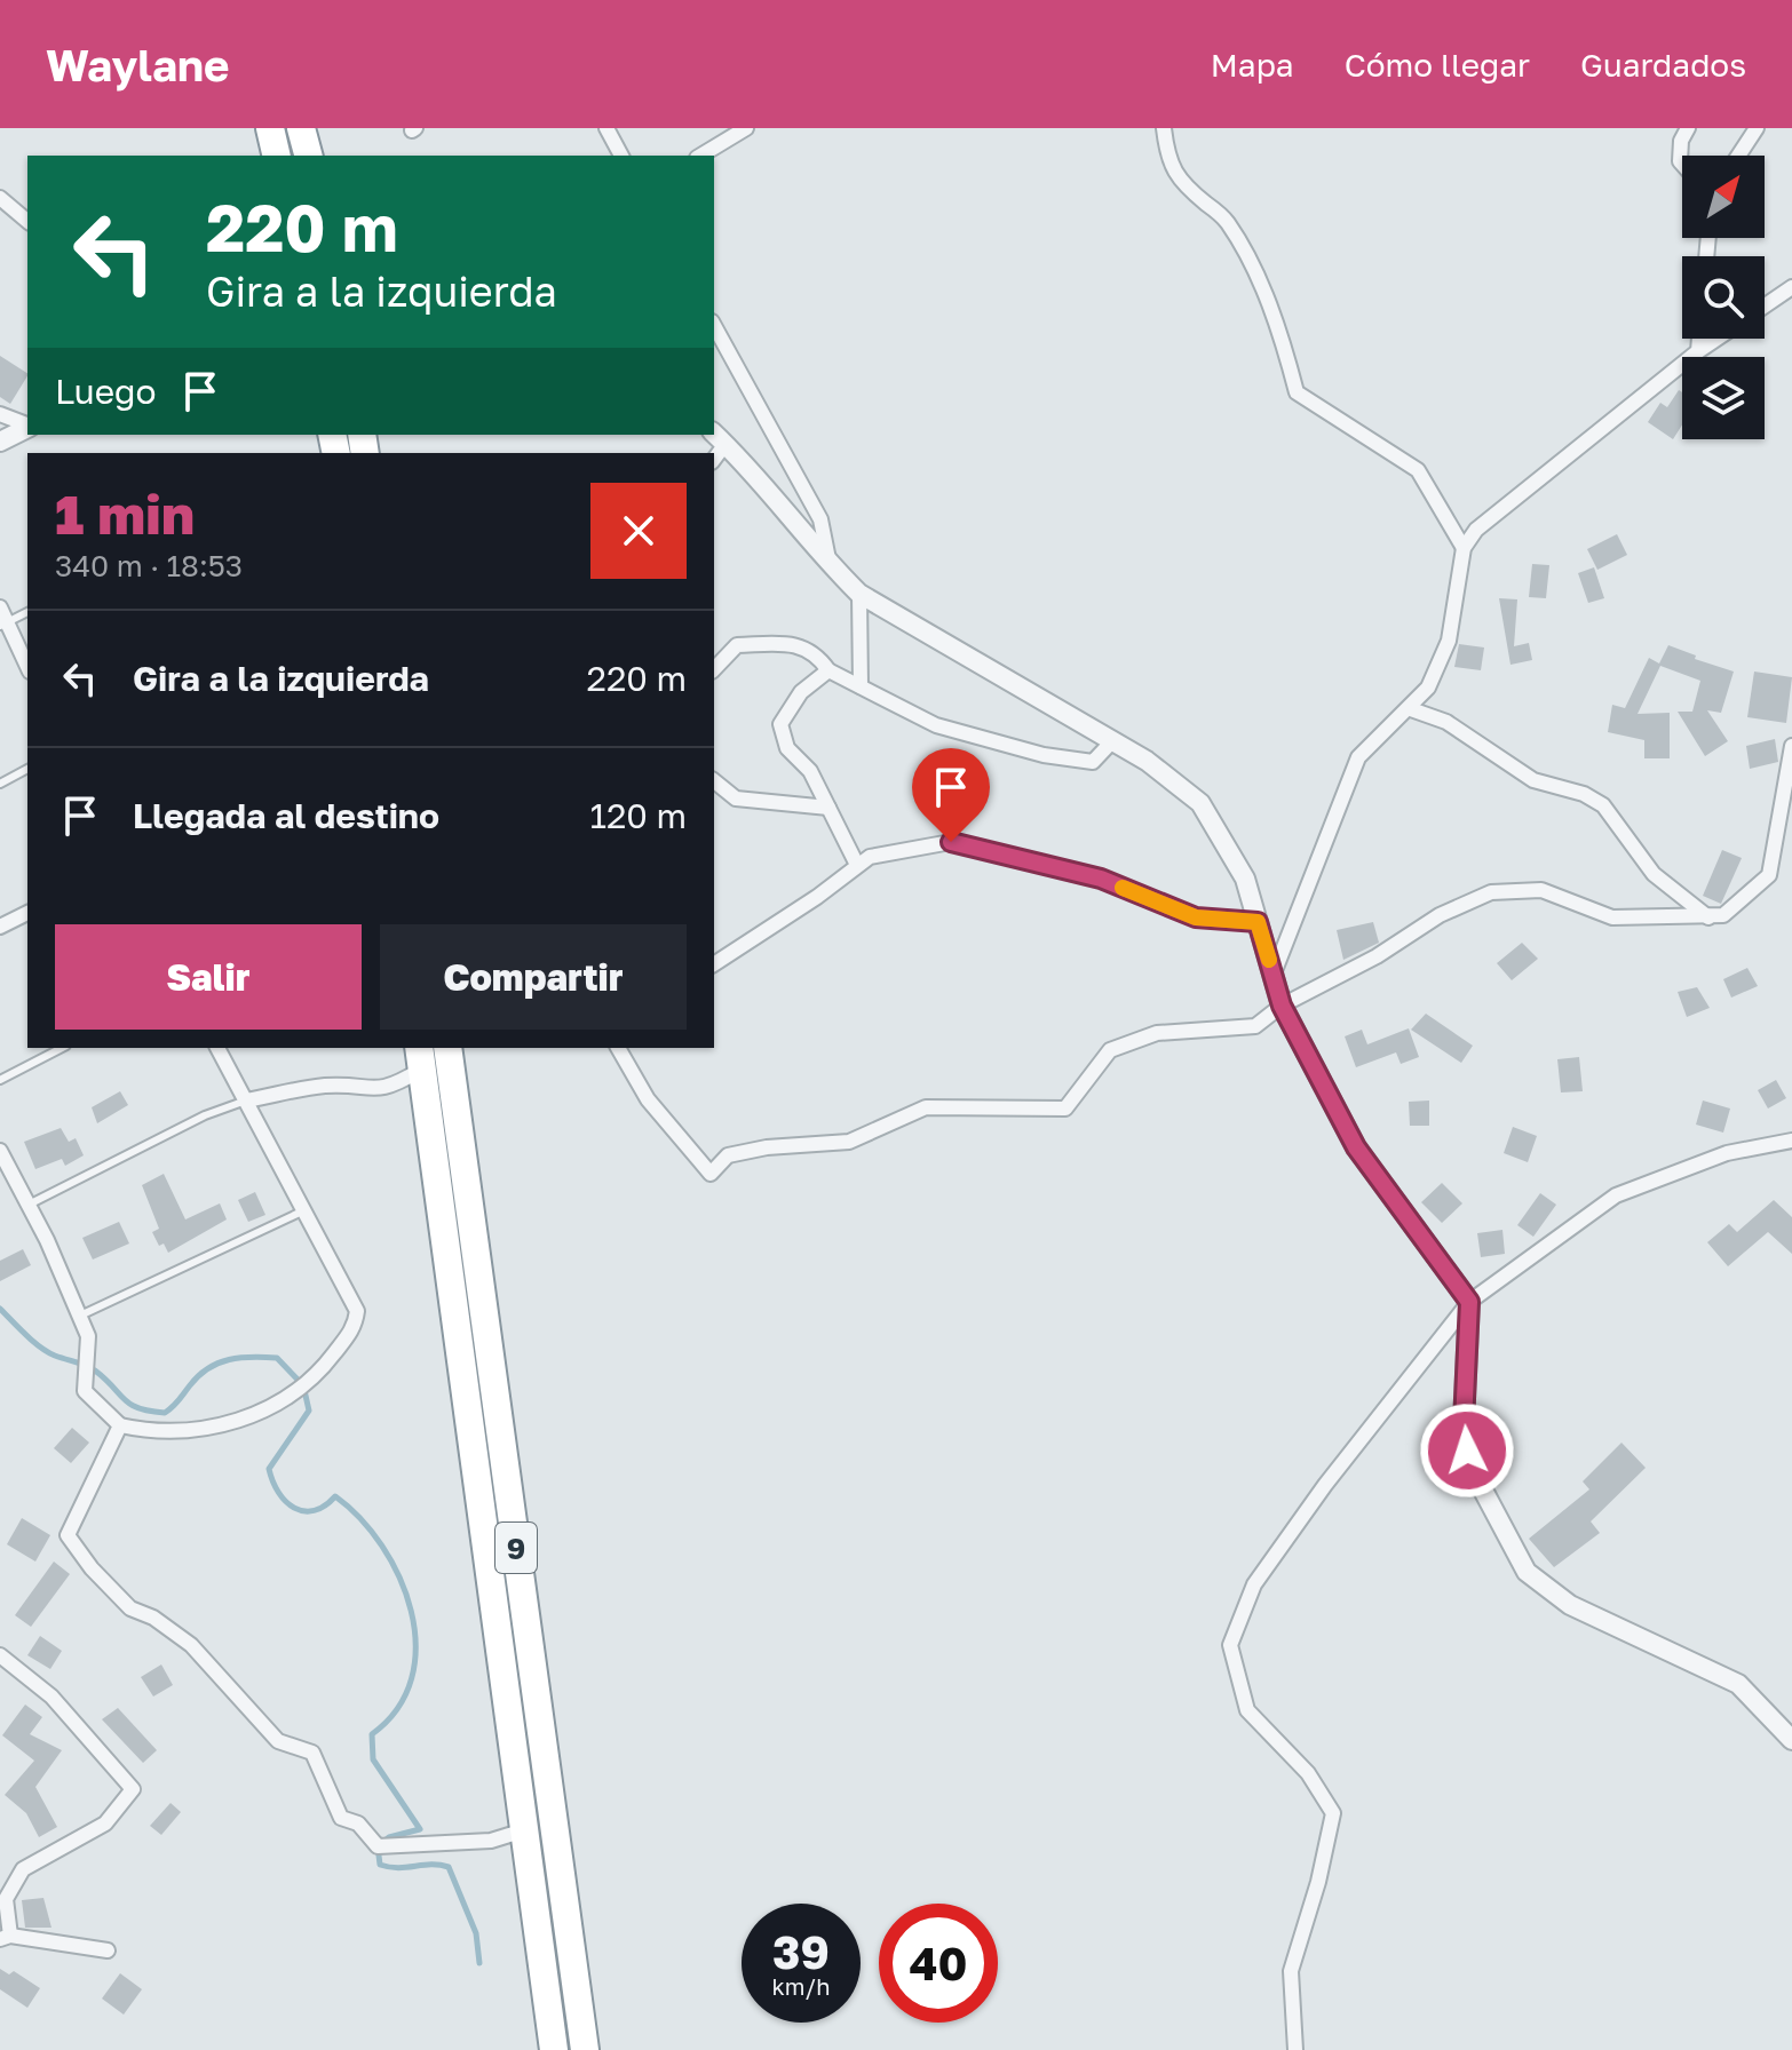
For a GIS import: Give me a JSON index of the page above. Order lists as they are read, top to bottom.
{
  "streets": {
    "highway": ["9"]
  },
  "north": "top right",
  "page": {
    "header": "Waylane",
    "nav": ["Mapa", "Cómo llegar", "Guardados"],
    "turn": ["220 m", "Gira a la izquierda"],
    "then": "Luego",
    "heading": ["1 min", "340 m · 18:53"],
    "list": [
      {
        "name": "Gira a la izquierda",
        "value": "220 m"
      },
      {
        "name": "Llegada al destino",
        "value": "120 m"
      }
    ],
    "buttons": ["Salir", "Compartir"],
    "speed": "39 km/h",
    "limit": "40"
  }
}
